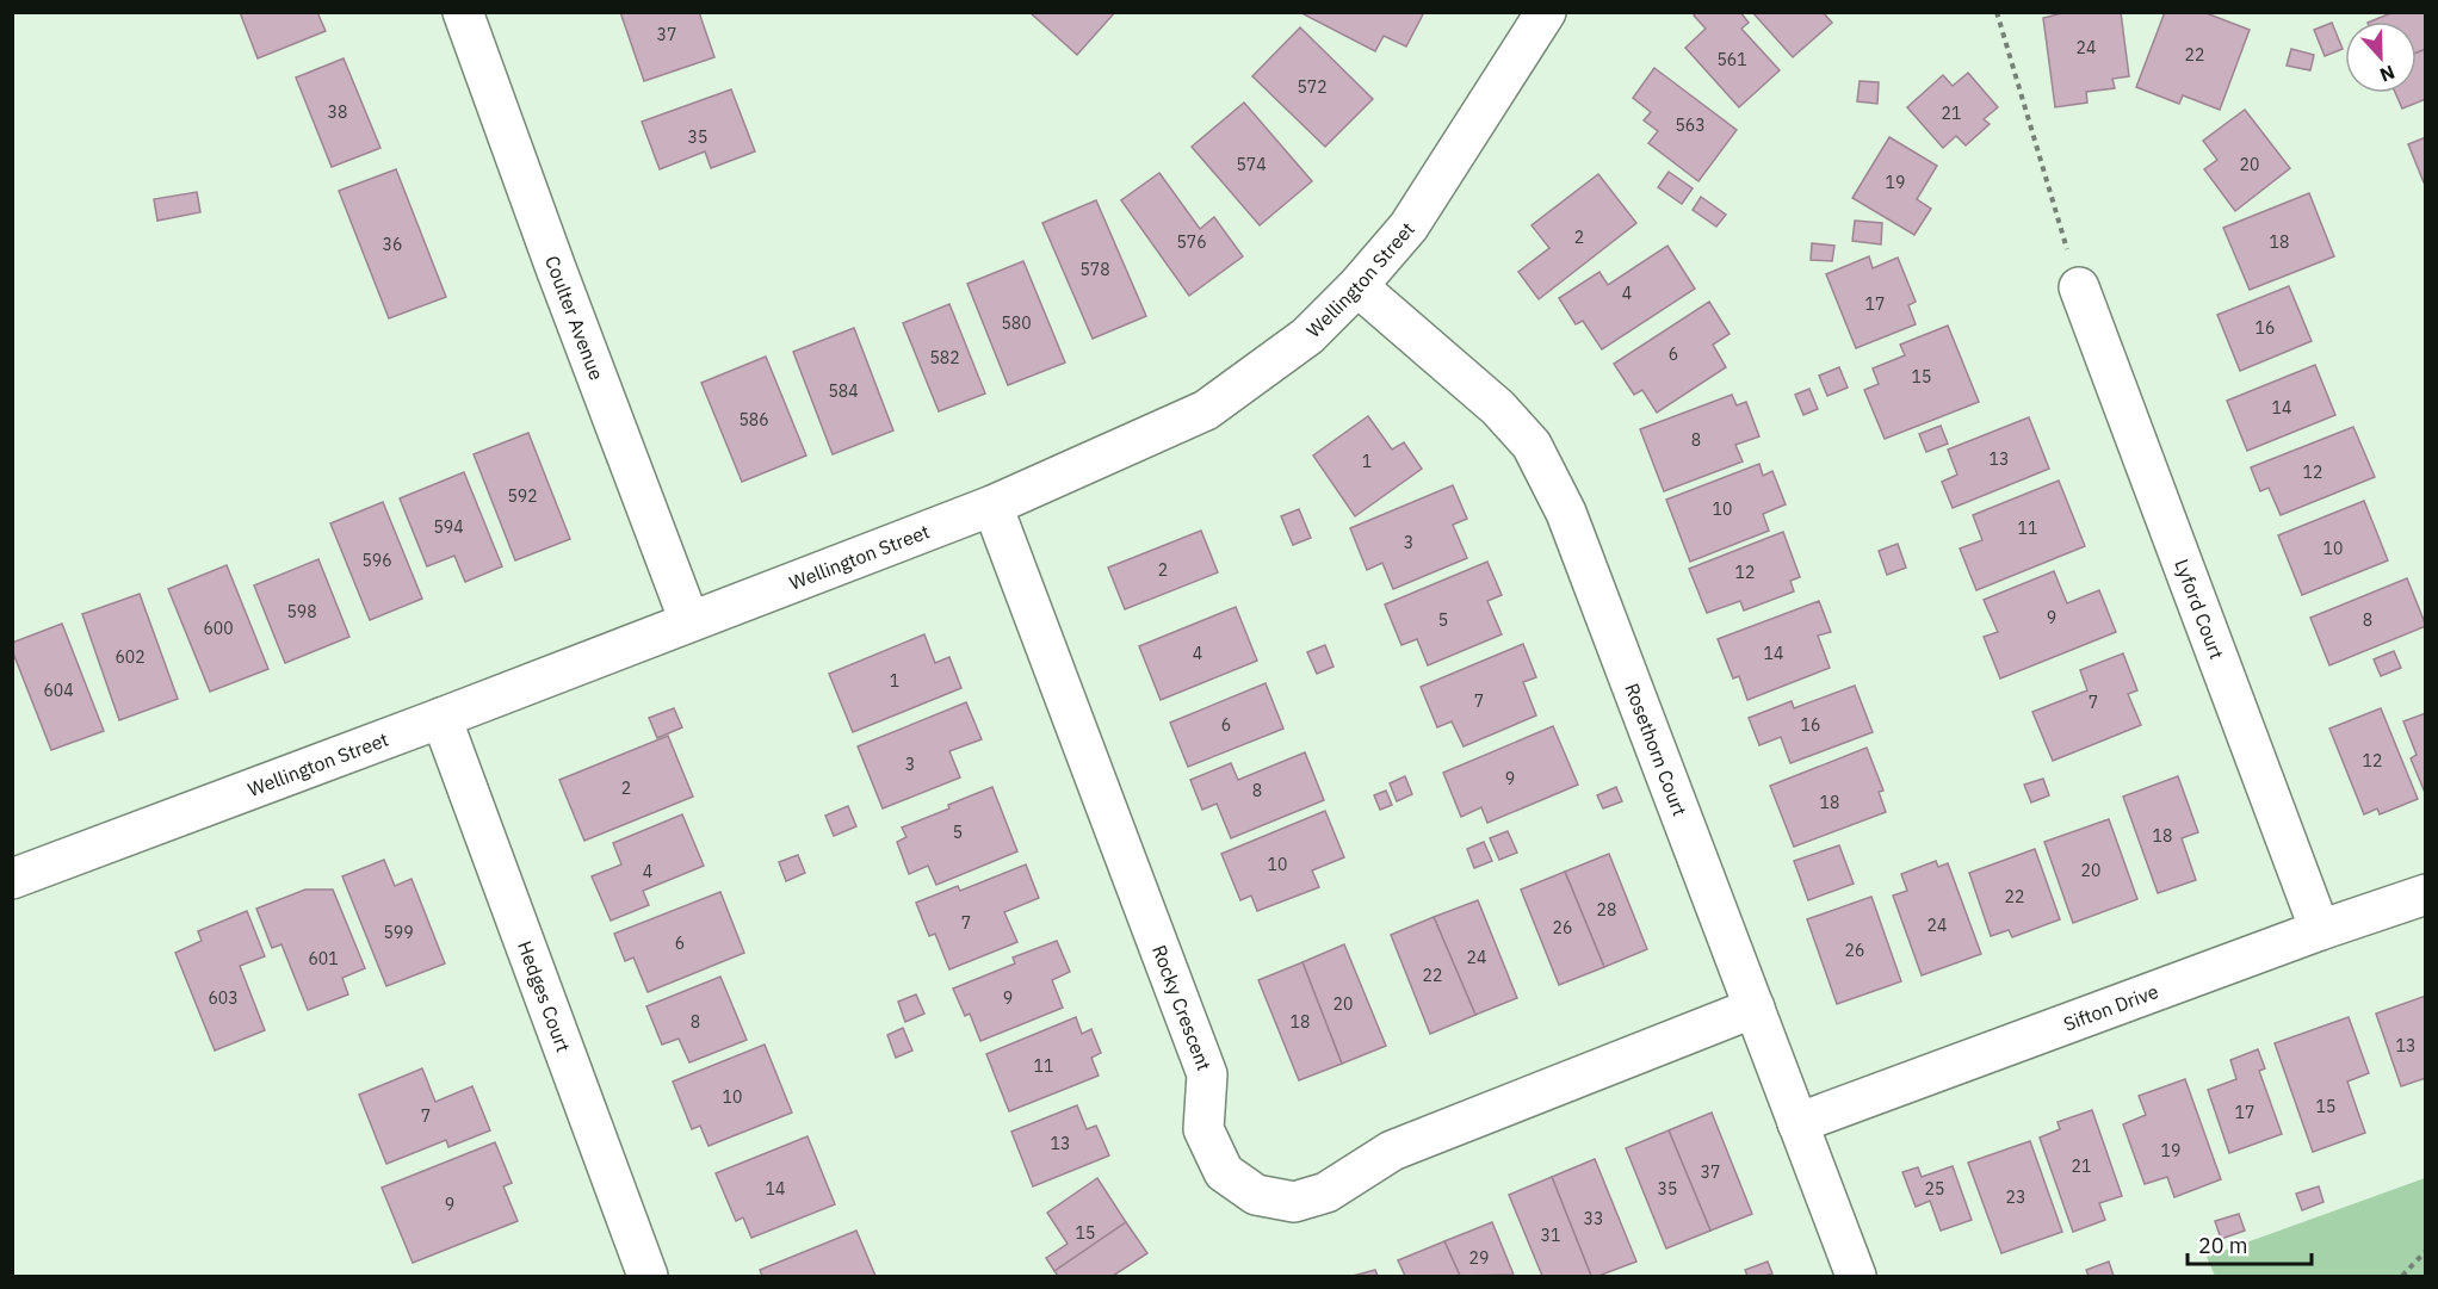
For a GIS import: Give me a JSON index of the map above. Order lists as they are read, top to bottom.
{
  "streets": {
    "street": [
      "Wellington Street",
      "Coulter Avenue",
      "Lyford Court",
      "Rosethorn Court",
      "Hedges Court",
      "Sifton Drive",
      "Rocky Crescent"
    ]
  },
  "crossings": [
    ["Wellington Street", "Coulter Avenue"],
    ["Wellington Street", "Rosethorn Court"],
    ["Wellington Street", "Hedges Court"],
    ["Wellington Street", "Rocky Crescent"],
    ["Lyford Court", "Sifton Drive"],
    ["Rosethorn Court", "Sifton Drive"],
    ["Rosethorn Court", "Rocky Crescent"]
  ],
  "house_numbers": [
    "37",
    "24",
    "22",
    "561",
    "572",
    "38",
    "21",
    "563",
    "35",
    "574",
    "20",
    "19",
    "2",
    "576",
    "18",
    "36",
    "578",
    "4",
    "17",
    "580",
    "16",
    "6",
    "582",
    "15",
    "584",
    "14",
    "586",
    "8",
    "13",
    "1",
    "12",
    "592",
    "10",
    "594",
    "11",
    "3",
    "10",
    "596",
    "2",
    "12",
    "598",
    "9",
    "5",
    "8",
    "600",
    "4",
    "14",
    "602",
    "1",
    "604",
    "7",
    "7",
    "6",
    "16",
    "12",
    "3",
    "9",
    "2",
    "8",
    "18",
    "5",
    "18",
    "10",
    "20",
    "4",
    "22",
    "28",
    "7",
    "24",
    "26",
    "599",
    "6",
    "26",
    "24",
    "601",
    "22",
    "603",
    "9",
    "20",
    "8",
    "18",
    "13",
    "11",
    "10",
    "15",
    "17",
    "7",
    "13",
    "19",
    "21",
    "37",
    "14",
    "35",
    "25",
    "23",
    "9",
    "33",
    "15",
    "31",
    "29"
  ],
  "scale_bar": "20 m",
  "north": "bottom"
}
